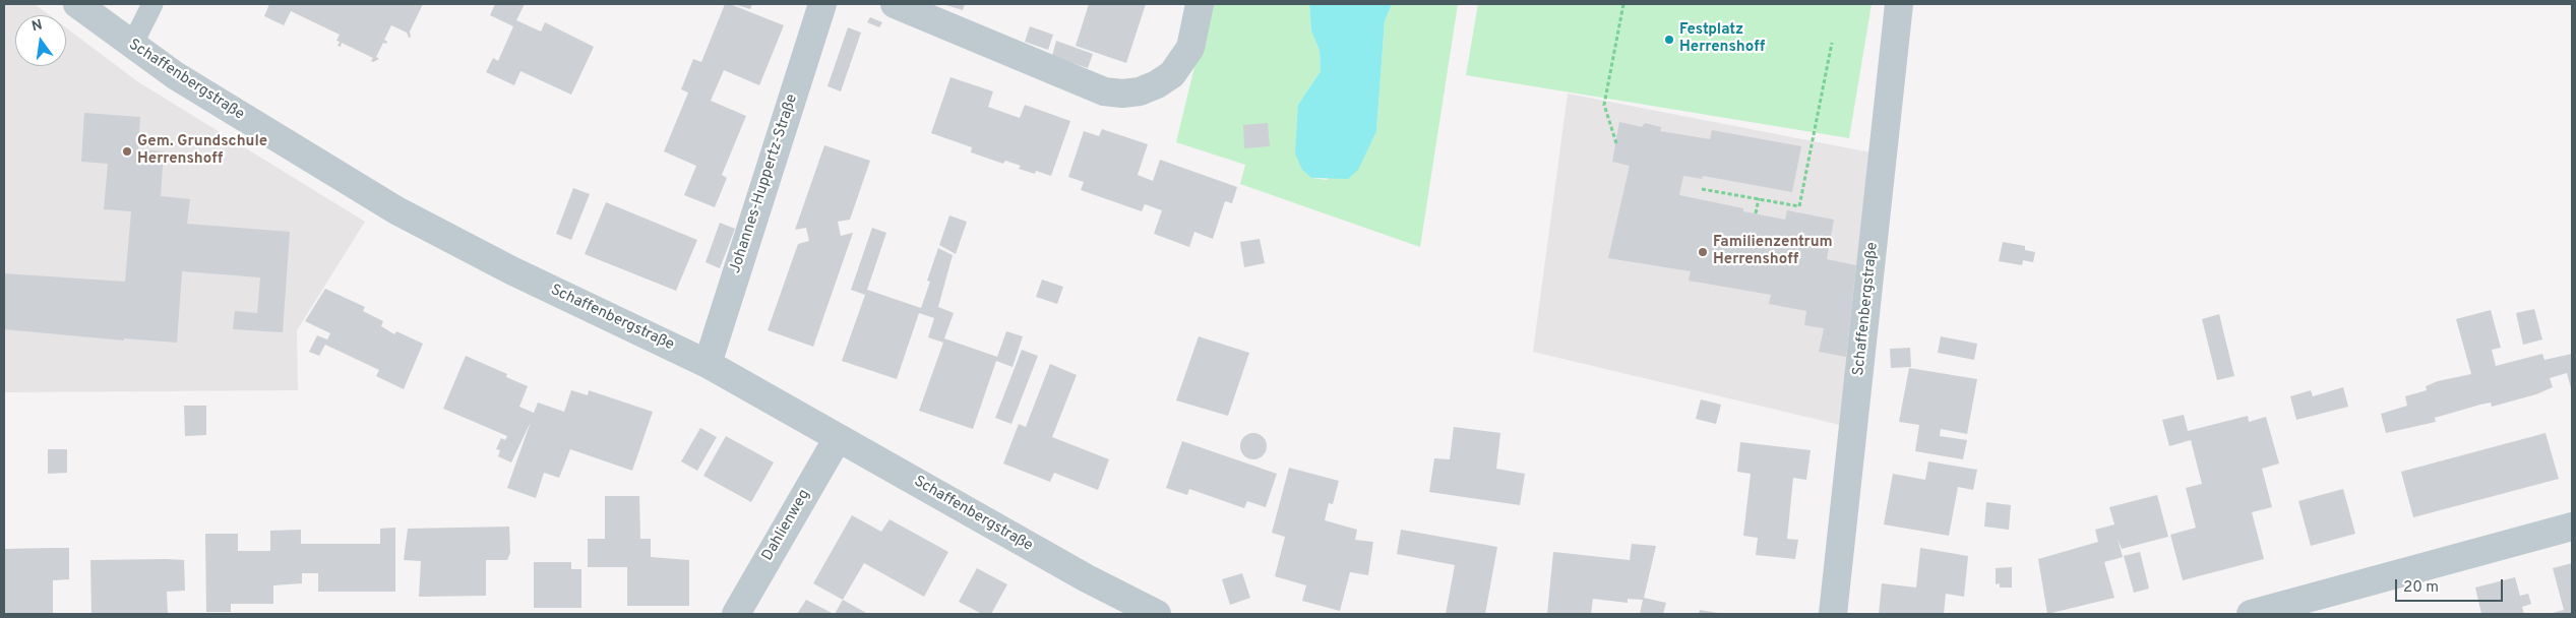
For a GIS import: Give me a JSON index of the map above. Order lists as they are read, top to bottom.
{
  "streets": {
    "street": ["Schaffenbergstraße", "Johannes-Huppertz-Straße", "Dahlienweg"]
  },
  "crossings": [
    ["Schaffenbergstraße", "Johannes-Huppertz-Straße"],
    ["Schaffenbergstraße", "Dahlienweg"]
  ],
  "places": ["Festplatz Herrenshoff", "Gem. Grundschule Herrenshoff", "Familienzentrum Herrenshoff"],
  "scale_bar": "20 m",
  "north": "top"
}
